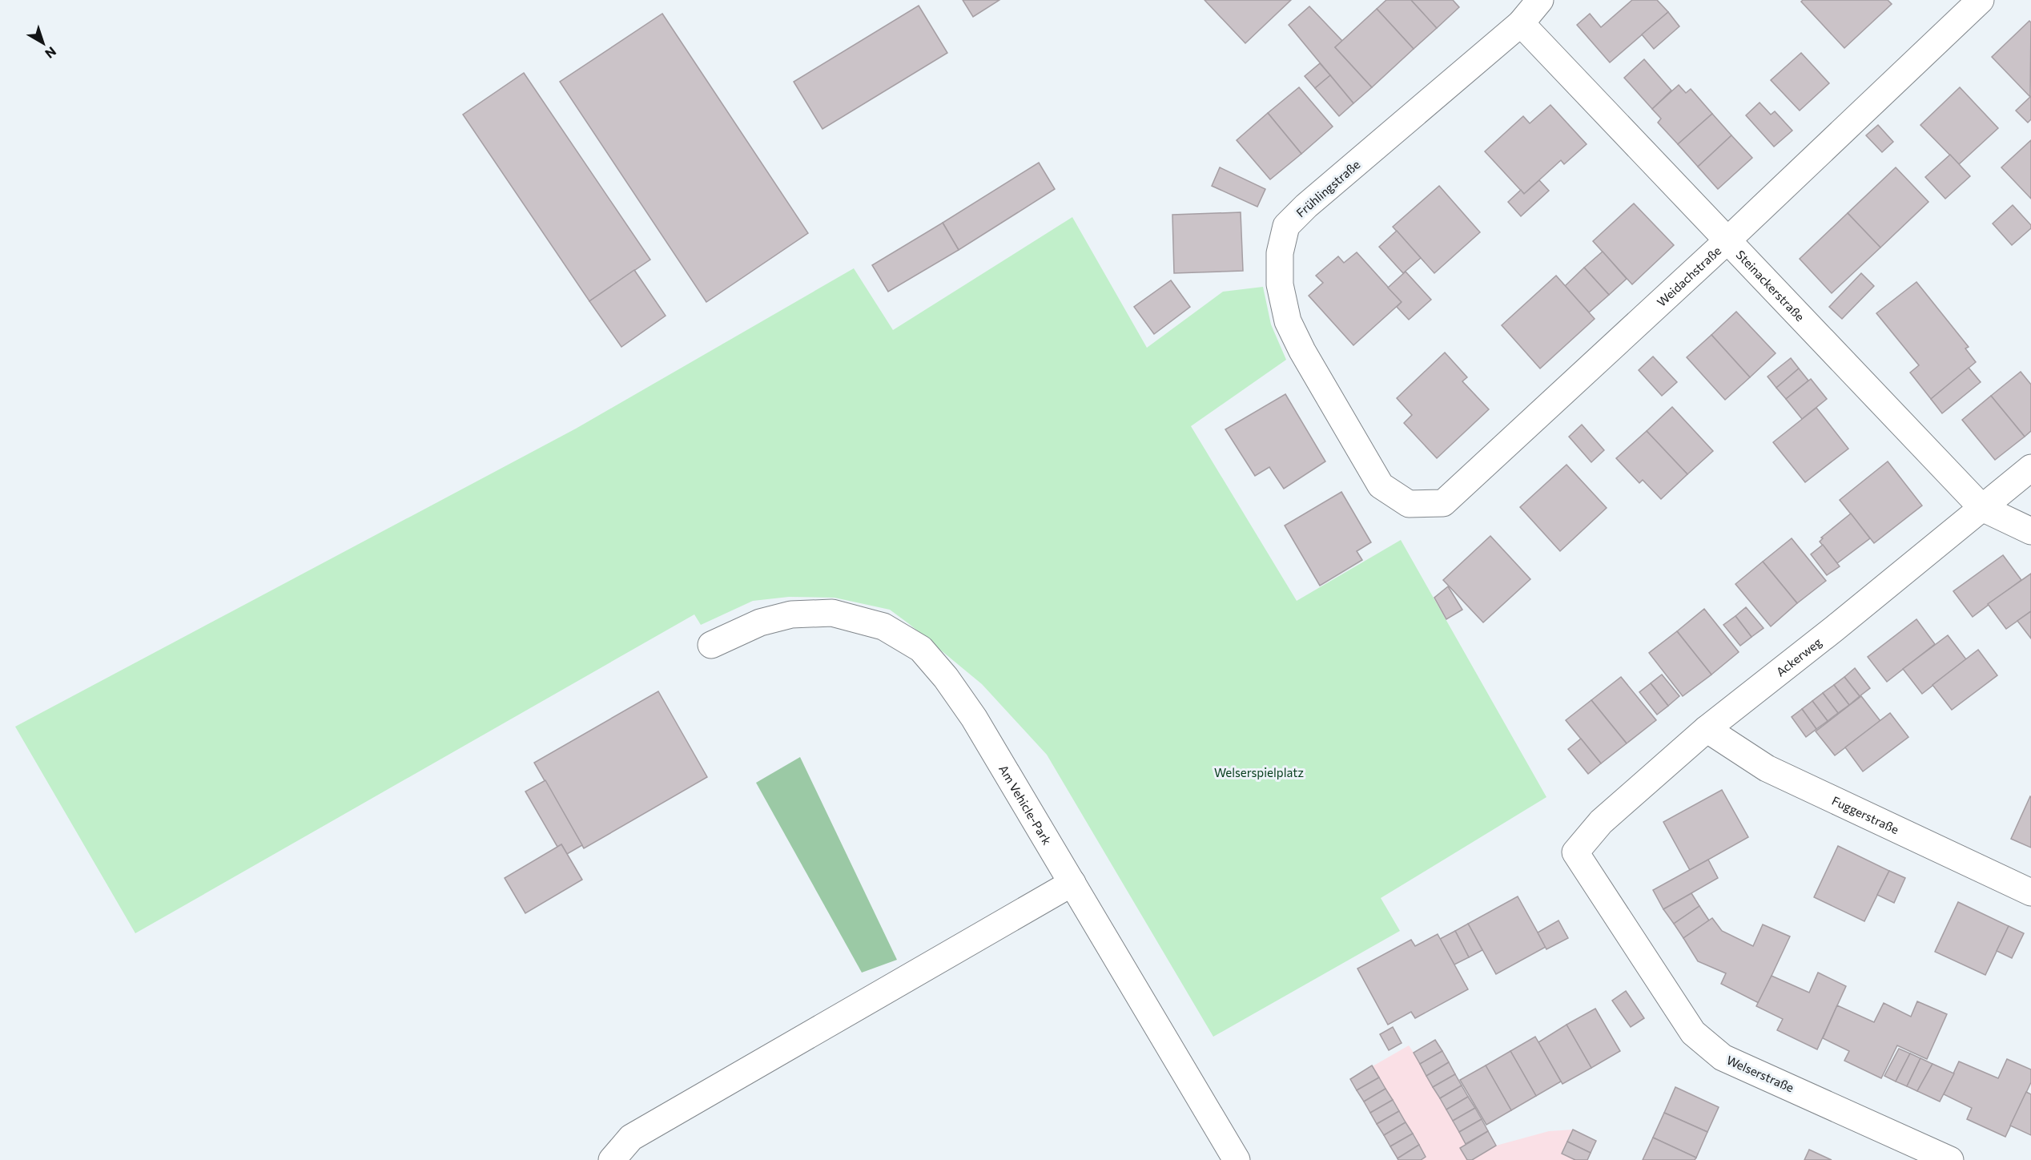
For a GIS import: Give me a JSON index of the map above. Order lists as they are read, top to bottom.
{
  "streets": {
    "street": [
      "Frühlingstraße",
      "Weidachstraße",
      "Steinackerstraße",
      "Ackerweg",
      "Am Vehicle-Park",
      "Fuggerstraße",
      "Welserstraße"
    ]
  },
  "crossings": [
    ["Frühlingstraße", "Weidachstraße"],
    ["Frühlingstraße", "Steinackerstraße"],
    ["Weidachstraße", "Steinackerstraße"],
    ["Steinackerstraße", "Ackerweg"],
    ["Ackerweg", "Fuggerstraße"],
    ["Ackerweg", "Welserstraße"]
  ],
  "parks": ["Welserspielplatz"],
  "north": "bottom right"
}
